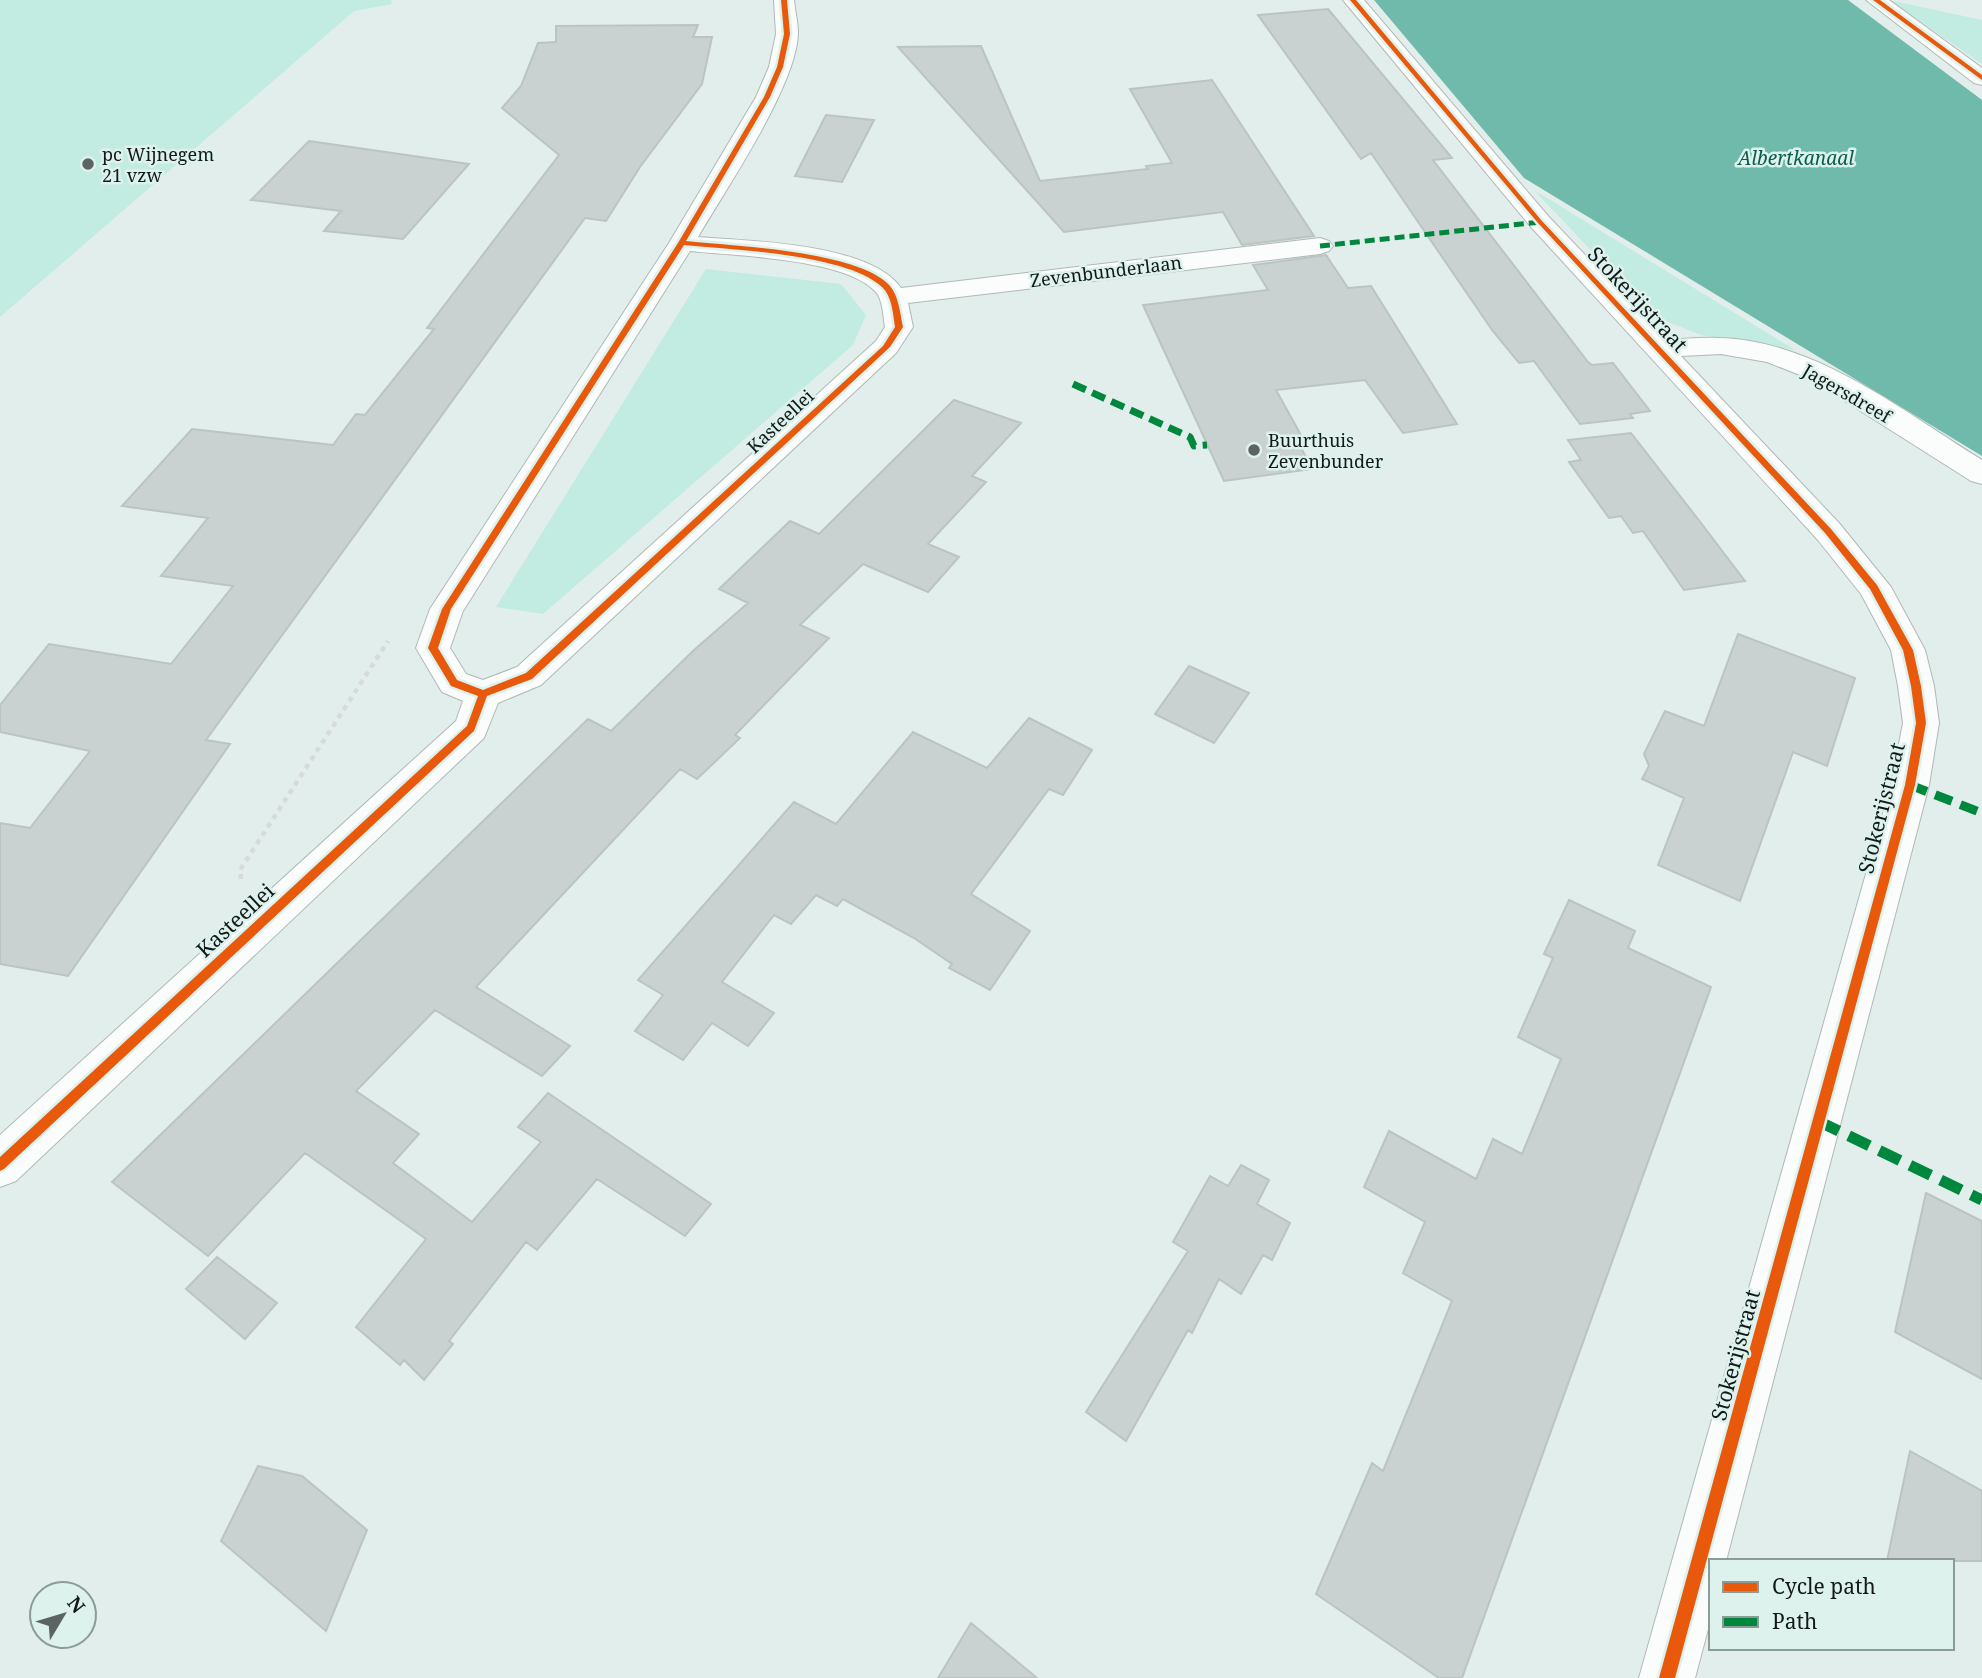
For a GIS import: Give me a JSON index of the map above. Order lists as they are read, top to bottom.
{
  "streets": {
    "street": [
      "Zevenbunderlaan",
      "Stokerijstraat",
      "Jagersdreef",
      "Kasteellei"
    ]
  },
  "crossings": [
    ["Zevenbunderlaan", "Kasteellei"],
    ["Stokerijstraat", "Jagersdreef"]
  ],
  "water": ["Albertkanaal"],
  "places": ["pc Wijnegem 21 vzw", "Buurthuis Zevenbunder"],
  "legend": ["Cycle path", "Path"],
  "north": "top right"
}
